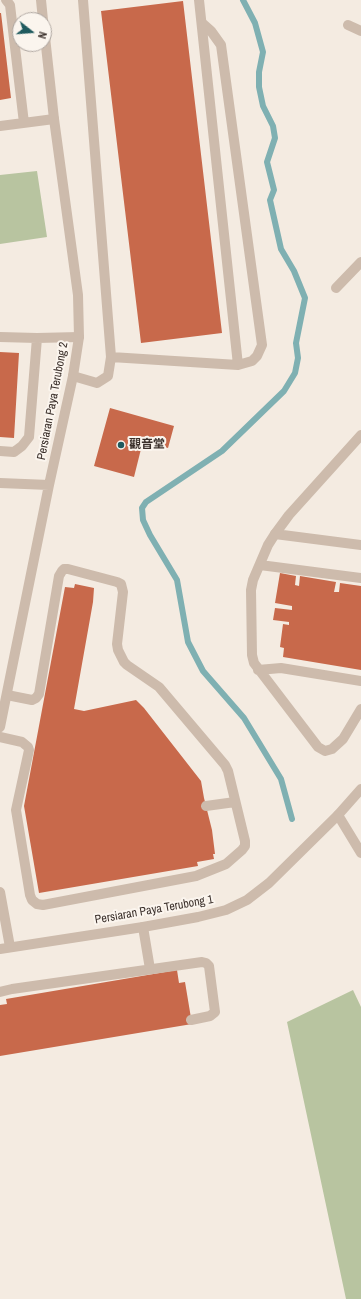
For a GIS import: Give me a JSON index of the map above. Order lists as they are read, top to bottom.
{
  "streets": {
    "street": ["Persiaran Paya Terubong 2", "Persiaran Paya Terubong 1"]
  },
  "places": ["觀音堂"],
  "north": "right"
}
